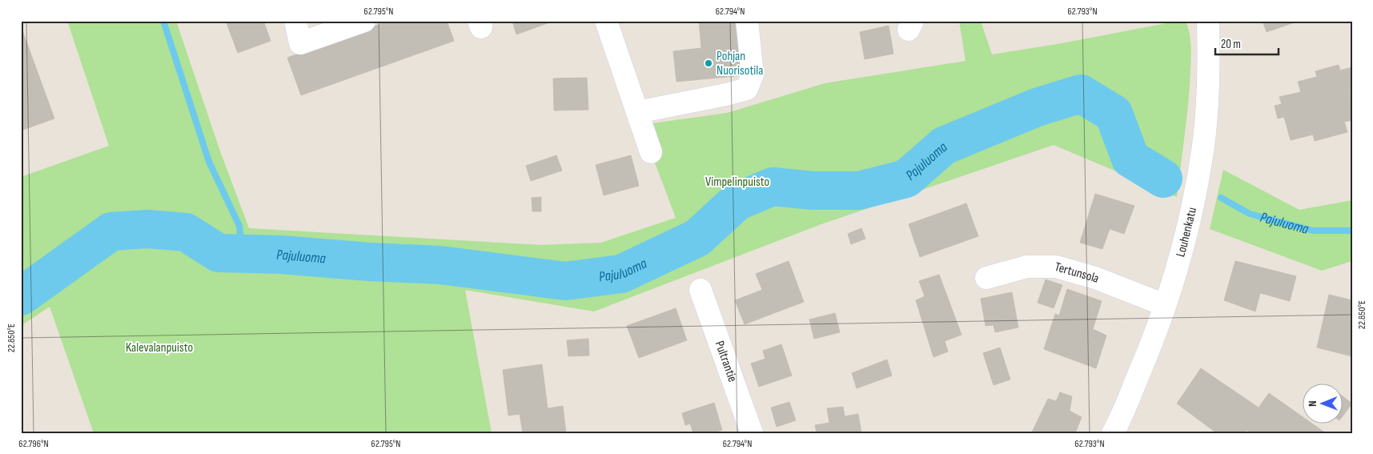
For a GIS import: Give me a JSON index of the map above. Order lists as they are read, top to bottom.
{
  "streets": {
    "street": ["Louhenkatu", "Tertunsola", "Pultrantie"]
  },
  "crossings": [
    ["Louhenkatu", "Tertunsola"]
  ],
  "water": ["Pajuluoma"],
  "parks": ["Vimpelinpuisto", "Kalevalanpuisto"],
  "places": ["Pohjan Nuorisotila"],
  "scale_bar": "20 m",
  "north": "left",
  "coordinates": [
    "62.795°N",
    "62.794°N",
    "62.793°N",
    "22.850°E",
    "62.796°N"
  ]
}
